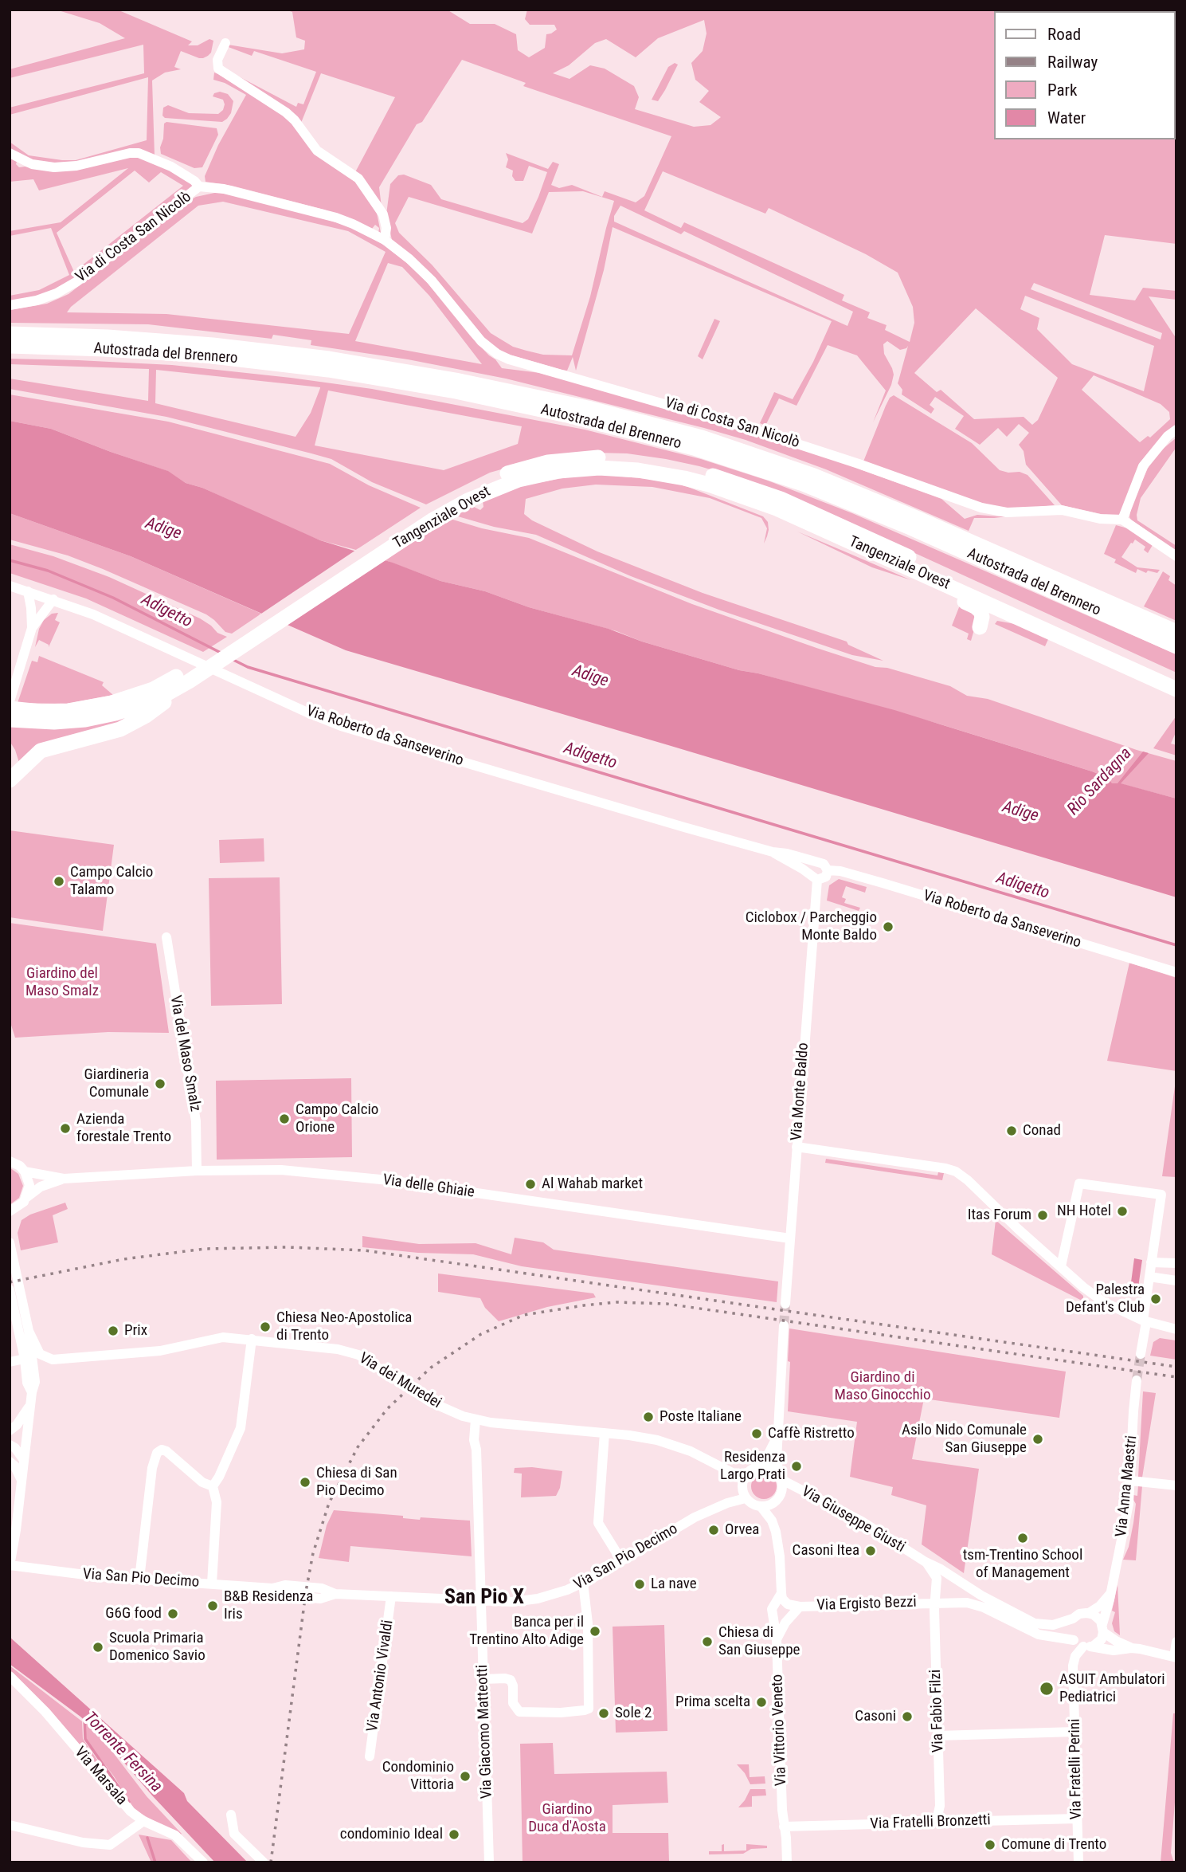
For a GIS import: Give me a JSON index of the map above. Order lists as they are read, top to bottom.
{
  "streets": {
    "highway": ["Autostrada del Brennero", "Tangenziale Ovest"],
    "street": [
      "Via di Costa San Nicolò",
      "Via Roberto da Sanseverino",
      "Via del Maso Smalz",
      "Via Monte Baldo",
      "Via delle Ghiaie",
      "Via dei Muredei",
      "Via Anna Maestri",
      "Via Giuseppe Giusti",
      "Via San Pio Decimo",
      "Via Ergisto Bezzi",
      "Via Antonio Vivaldi",
      "Via Fabio Filzi",
      "Via Vittorio Veneto",
      "Via Giacomo Matteotti",
      "Via Fratelli Perini",
      "Via Marsala",
      "Via Fratelli Bronzetti"
    ]
  },
  "crossings": [
    ["Via Roberto da Sanseverino", "Via Monte Baldo"],
    ["Via del Maso Smalz", "Via delle Ghiaie"],
    ["Via Monte Baldo", "Via delle Ghiaie"],
    ["Via dei Muredei", "Via Giuseppe Giusti"],
    ["Via dei Muredei", "Via San Pio Decimo"],
    ["Via dei Muredei", "Via Vittorio Veneto"],
    ["Via dei Muredei", "Via Giacomo Matteotti"],
    ["Via Anna Maestri", "Via Giuseppe Giusti"],
    ["Via Anna Maestri", "Via Fratelli Perini"],
    ["Via Giuseppe Giusti", "Via San Pio Decimo"],
    ["Via Giuseppe Giusti", "Via Vittorio Veneto"],
    ["Via Giuseppe Giusti", "Via Fratelli Perini"],
    ["Via San Pio Decimo", "Via Antonio Vivaldi"],
    ["Via San Pio Decimo", "Via Vittorio Veneto"],
    ["Via San Pio Decimo", "Via Giacomo Matteotti"],
    ["Via Ergisto Bezzi", "Via Fabio Filzi"],
    ["Via Ergisto Bezzi", "Via Vittorio Veneto"],
    ["Via Fabio Filzi", "Via Fratelli Bronzetti"],
    ["Via Vittorio Veneto", "Via Fratelli Bronzetti"],
    ["Via Fratelli Perini", "Via Fratelli Bronzetti"]
  ],
  "districts": ["San Pio X"],
  "water": [
    "Adige",
    "Adigetto",
    "Rio Sardagna",
    "Torrente Fersina"
  ],
  "parks": ["Giardino del Maso Smalz", "Giardino di Maso Ginocchio", "Giardino Duca d'Aosta"],
  "places": [
    "Campo Calcio Talamo",
    "Ciclobox / Parcheggio Monte Baldo",
    "Giardineria Comunale",
    "Campo Calcio Orione",
    "Azienda forestale Trento",
    "Conad",
    "Al Wahab market",
    "NH Hotel",
    "Itas Forum",
    "Palestra Defant's Club",
    "Chiesa Neo-Apostolica di Trento",
    "Prix",
    "Poste Italiane",
    "Caffè Ristretto",
    "Asilo Nido Comunale San Giuseppe",
    "Residenza Largo Prati",
    "Chiesa di San Pio Decimo",
    "Orvea",
    "tsm-Trentino School of Management",
    "Casoni Itea",
    "La nave",
    "B&B Residenza Iris",
    "G6G food",
    "Banca per il Trentino Alto Adige",
    "Chiesa di San Giuseppe",
    "Scuola Primaria Domenico Savio",
    "ASUIT Ambulatori Pediatrici",
    "Prima scelta",
    "Sole 2",
    "Casoni",
    "Condominio Vittoria",
    "condominio Ideal",
    "Comune di Trento"
  ],
  "legend": [
    "Road",
    "Railway",
    "Park",
    "Water"
  ]
}
